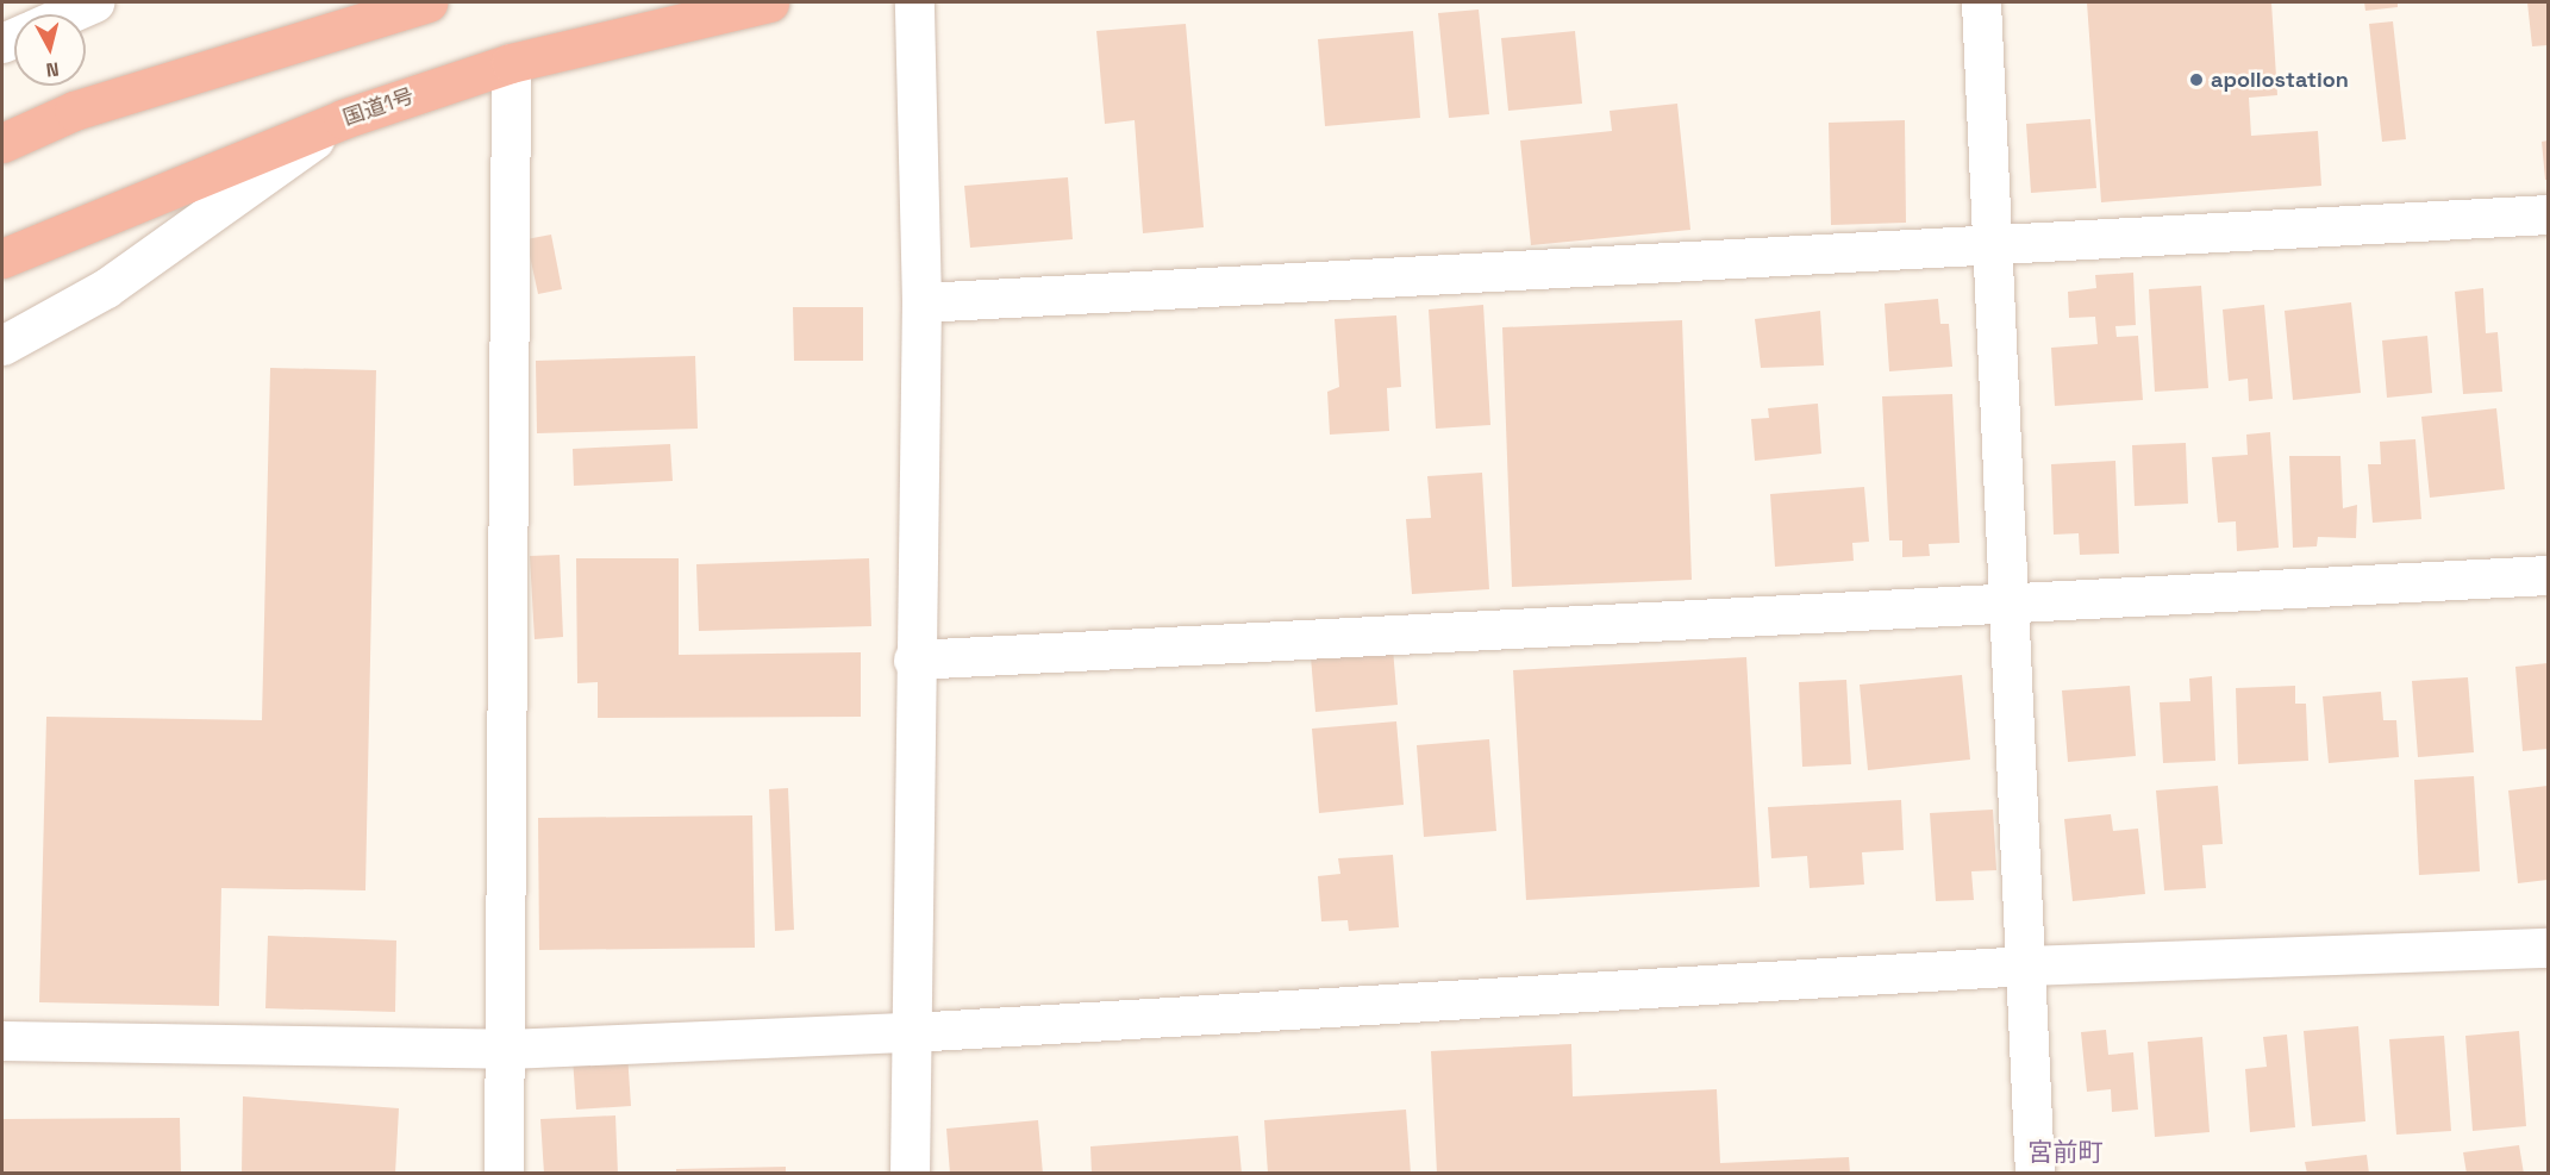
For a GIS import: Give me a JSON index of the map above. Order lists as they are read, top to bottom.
{
  "streets": {
    "highway": ["国道1号"]
  },
  "districts": ["宮前町"],
  "places": ["apollostation"],
  "north": "bottom"
}
